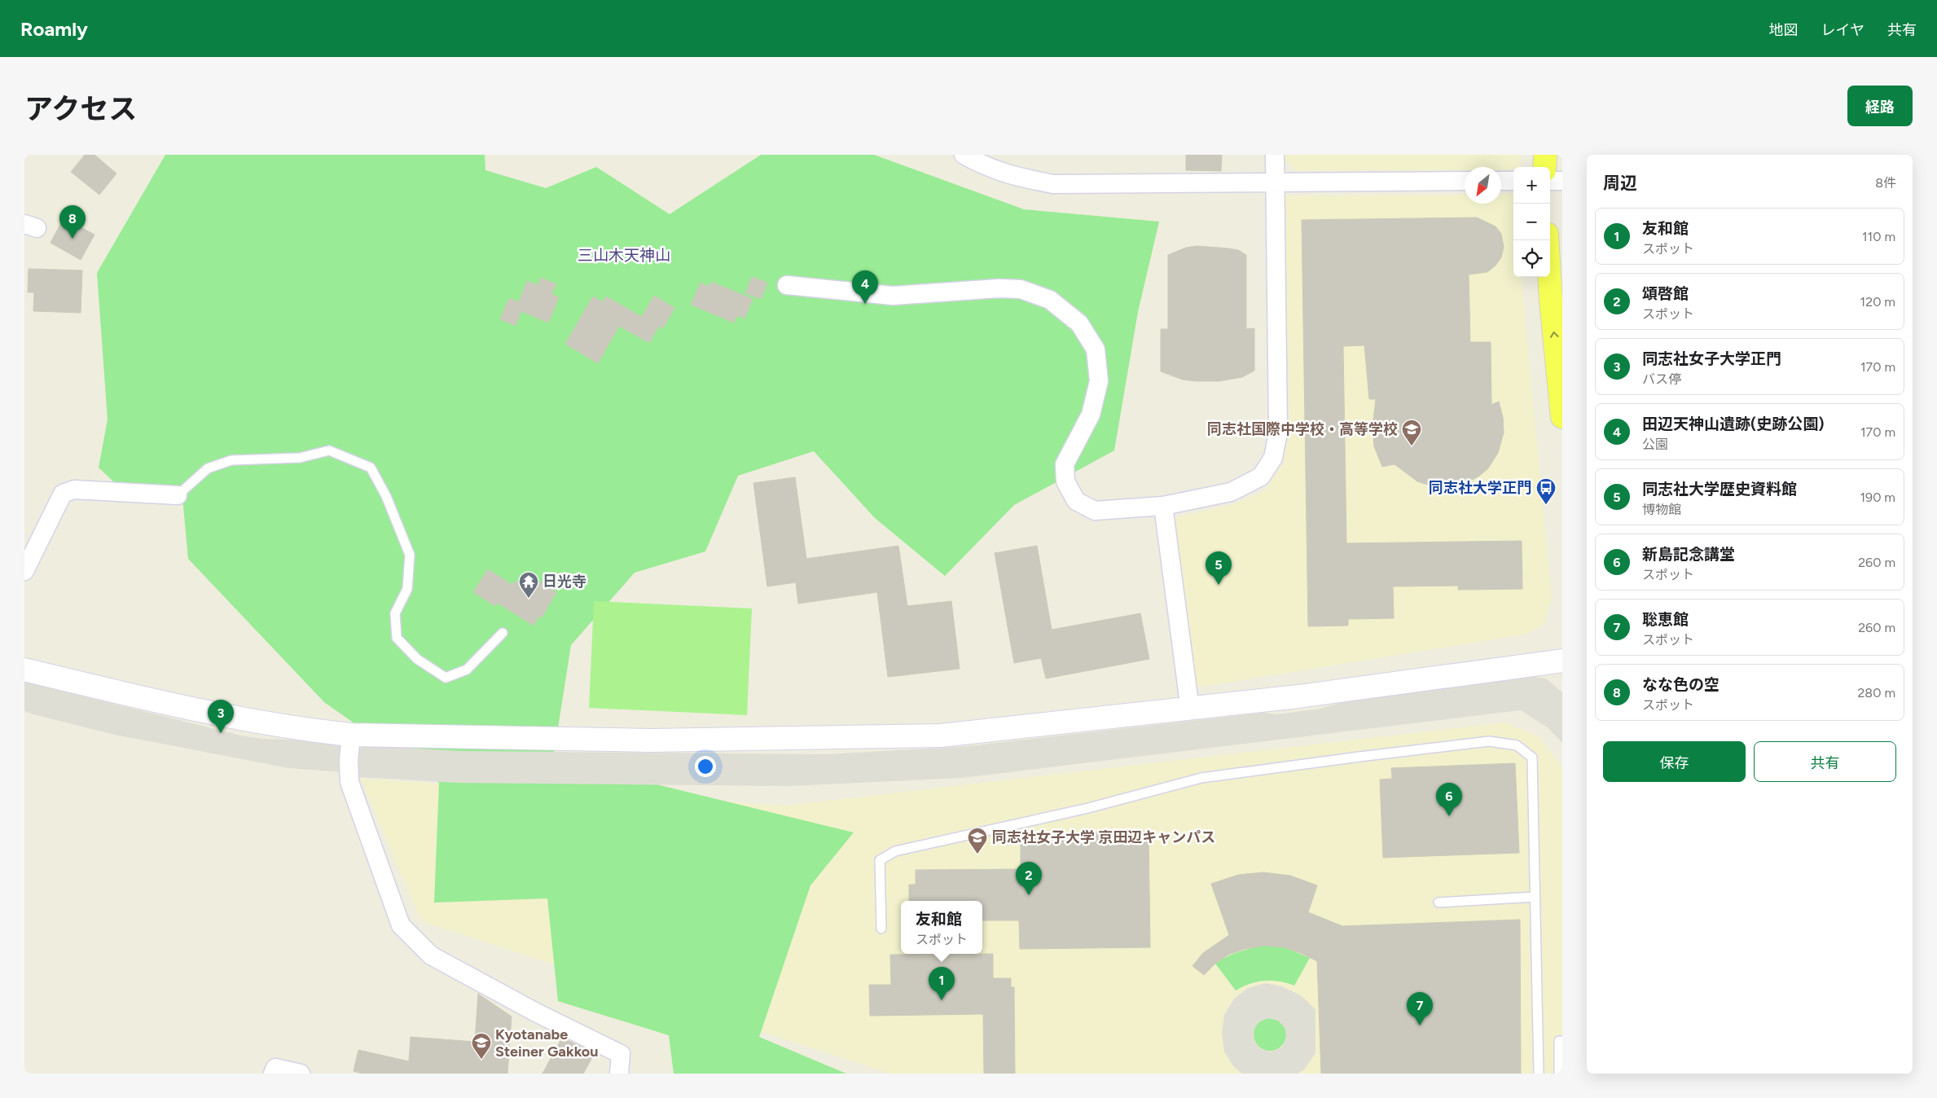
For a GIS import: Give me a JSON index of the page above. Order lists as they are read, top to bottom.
{
  "districts": ["三山木天神山"],
  "places": {
    "school or university": ["同志社国際中学校・高等学校", "同志社女子大学 京田辺キャンパス", "Kyotanabe Steiner Gakkou"],
    "bus stop": ["同志社大学正門"],
    "temple": ["日光寺"]
  },
  "north": "bottom left",
  "page": {
    "header": "Roamly",
    "nav": ["地図", "レイヤ", "共有"],
    "title": "アクセス",
    "buttons": [
      "経路",
      ["保存", "共有"]
    ],
    "heading": ["周辺", "8件"],
    "map_buttons": ["+", "−"],
    "pins": [
      "8",
      "4",
      "5",
      "3",
      "6",
      "2",
      "1",
      "7"
    ],
    "list": [
      {
        "mark": "1",
        "name": "友和館",
        "note": "スポット",
        "value": "110 m"
      },
      {
        "mark": "2",
        "name": "頌啓館",
        "note": "スポット",
        "value": "120 m"
      },
      {
        "mark": "3",
        "name": "同志社女子大学正門",
        "note": "バス停",
        "value": "170 m"
      },
      {
        "mark": "4",
        "name": "田辺天神山遺跡(史跡公園)",
        "note": "公園",
        "value": "170 m"
      },
      {
        "mark": "5",
        "name": "同志社大学歴史資料館",
        "note": "博物館",
        "value": "190 m"
      },
      {
        "mark": "6",
        "name": "新島記念講堂",
        "note": "スポット",
        "value": "260 m"
      },
      {
        "mark": "7",
        "name": "聡恵館",
        "note": "スポット",
        "value": "260 m"
      },
      {
        "mark": "8",
        "name": "なな色の空",
        "note": "スポット",
        "value": "280 m"
      }
    ],
    "popup": ["友和館", "スポット"]
  }
}
